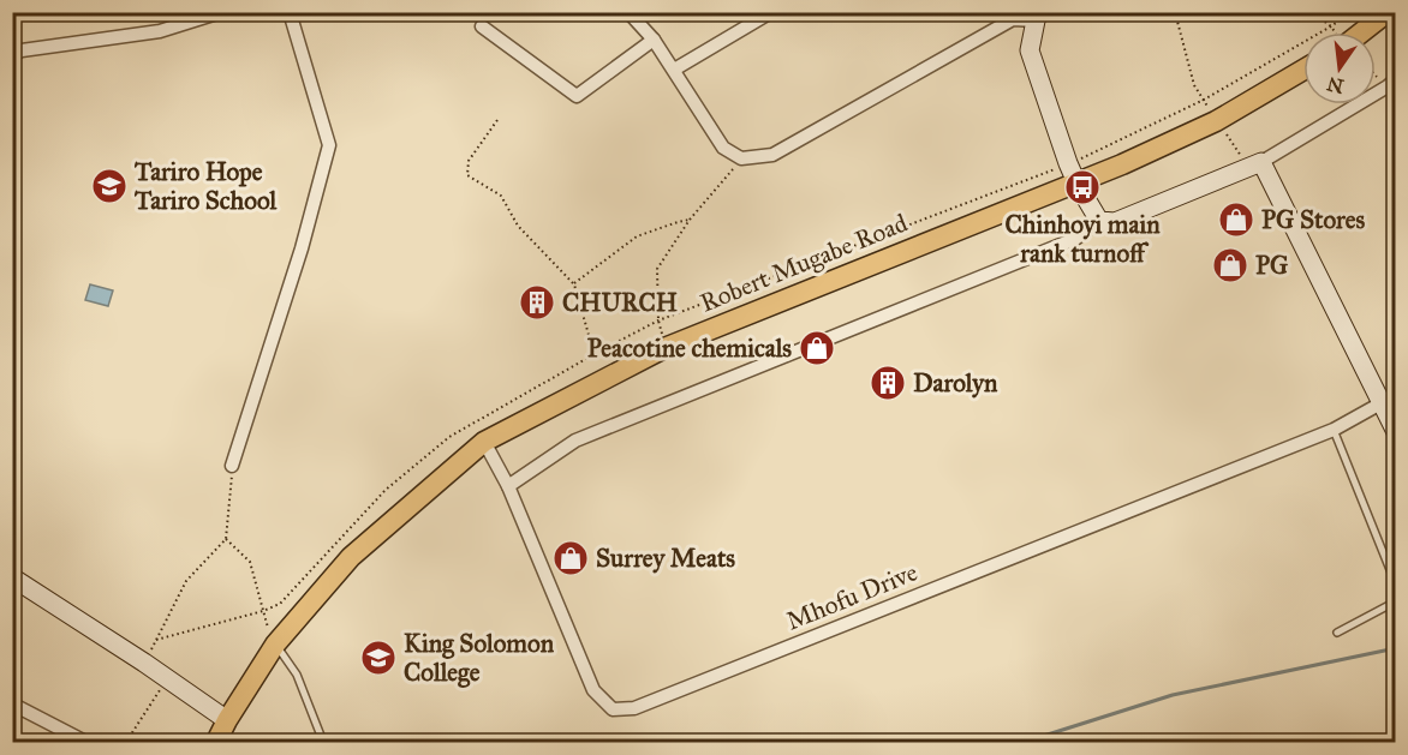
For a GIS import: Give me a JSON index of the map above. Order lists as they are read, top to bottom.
{
  "streets": {
    "main road": ["Robert Mugabe Road"],
    "street": ["Mhofu Drive"]
  },
  "crossings": [
    ["Robert Mugabe Road", "Mhofu Drive"]
  ],
  "places": {
    "school or university": ["Tariro Hope Tariro School", "King Solomon College"],
    "bus stop": ["Chinhoyi main rank turnoff"],
    "shop": [
      "PG Stores",
      "PG",
      "Peacotine chemicals",
      "Surrey Meats"
    ],
    "building": ["CHURCH", "Darolyn"]
  },
  "north": "bottom"
}
